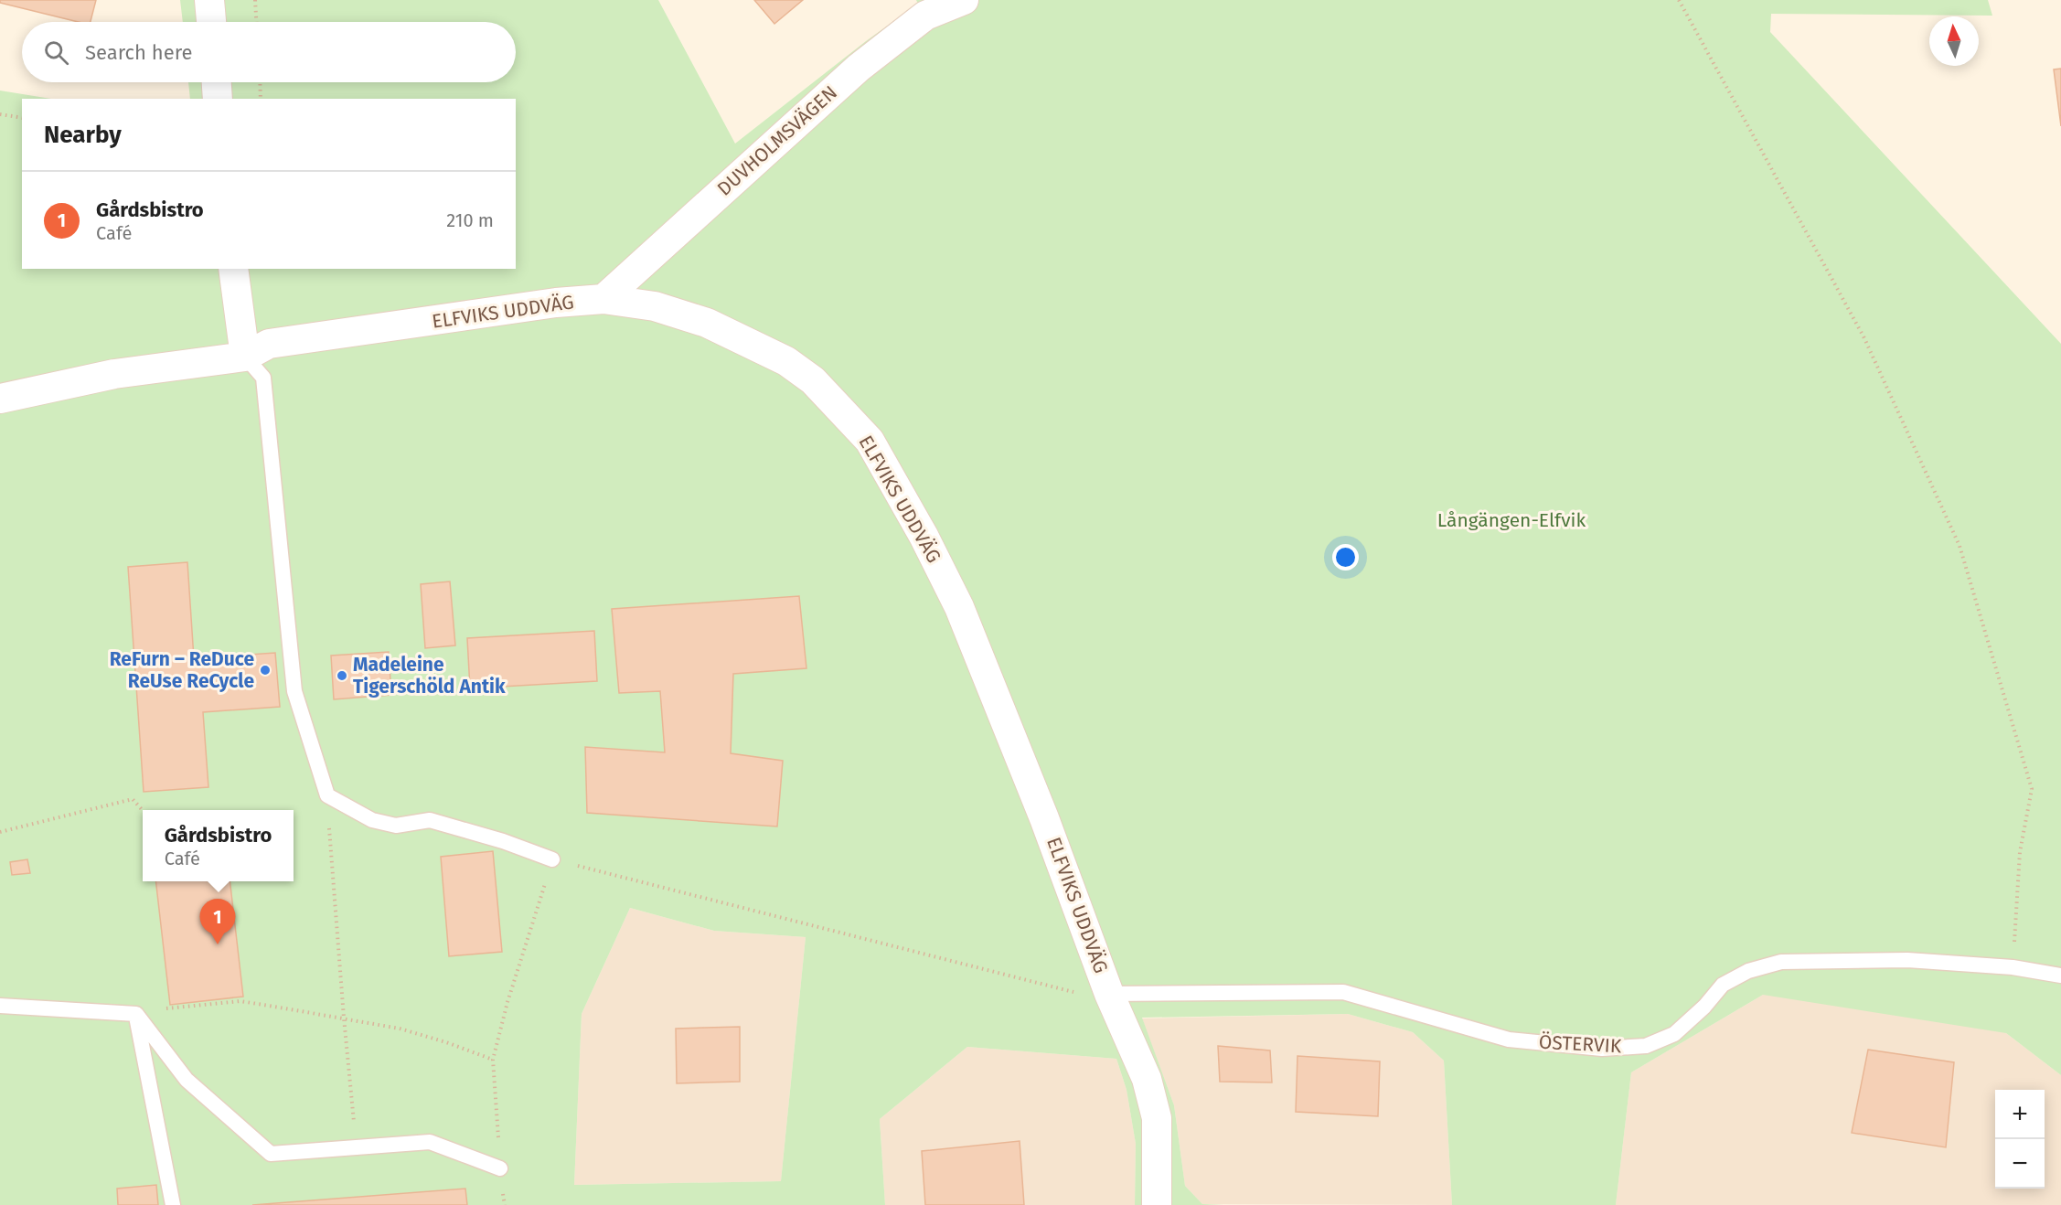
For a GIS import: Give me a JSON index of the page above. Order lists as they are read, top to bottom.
{
  "streets": {
    "street": ["DUVHOLMSVÄGEN", "ELFVIKS UDDVÄG"],
    "lane": ["ÖSTERVIK"]
  },
  "crossings": [
    ["DUVHOLMSVÄGEN", "ELFVIKS UDDVÄG"],
    ["ELFVIKS UDDVÄG", "ÖSTERVIK"]
  ],
  "parks": ["Långängen-Elfvik"],
  "places": ["ReFurn – ReDuce ReUse ReCycle", "Madeleine Tigerschöld Antik"],
  "north": "top",
  "page": {
    "search": "Search here",
    "heading": "Nearby",
    "list": [
      {
        "mark": "1",
        "name": "Gårdsbistro",
        "note": "Café",
        "value": "210 m"
      }
    ],
    "popup": ["Gårdsbistro", "Café"],
    "pins": "1",
    "map_buttons": ["+", "−"]
  }
}
